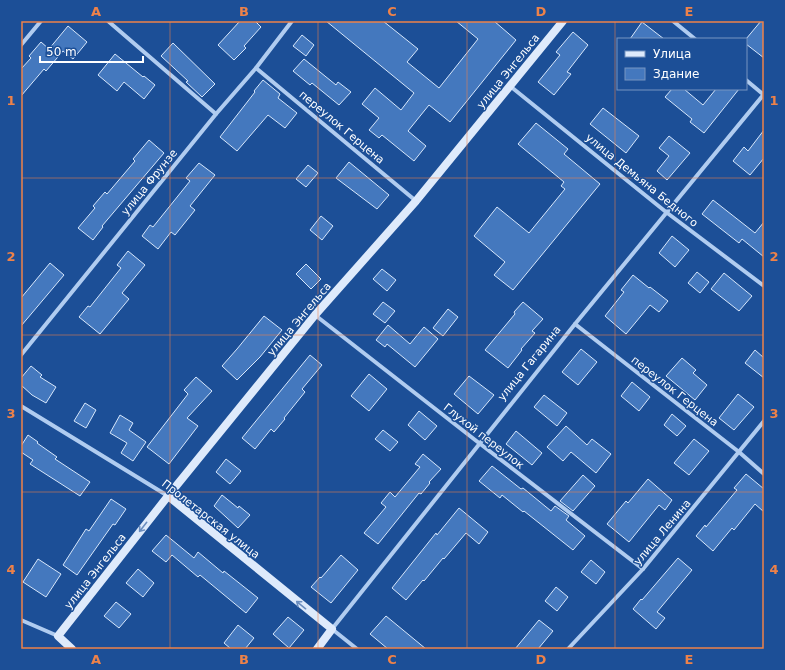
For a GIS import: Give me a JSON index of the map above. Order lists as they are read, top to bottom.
{
  "streets": {
    "main road": ["улица Энгельса", "улица Гагарина", "Пролетарская улица"],
    "street": [
      "переулок Герцена",
      "улица Демьяна Бедного",
      "улица Фрунзе",
      "Глухой переулок",
      "улица Ленина"
    ]
  },
  "crossings": [
    ["улица Энгельса", "переулок Герцена"],
    ["улица Энгельса", "улица Демьяна Бедного"],
    ["улица Энгельса", "Глухой переулок"],
    ["улица Энгельса", "Пролетарская улица"],
    ["переулок Герцена", "улица Фрунзе"],
    ["переулок Герцена", "улица Гагарина"],
    ["переулок Герцена", "улица Ленина"],
    ["улица Демьяна Бедного", "улица Гагарина"],
    ["улица Гагарина", "Глухой переулок"],
    ["улица Гагарина", "Пролетарская улица"],
    ["Глухой переулок", "улица Ленина"]
  ],
  "one_way": ["Пролетарская улица"],
  "legend": ["Улица", "Здание"],
  "scale_bar": "50 m",
  "grid": {
    "columns": [
      "A",
      "B",
      "C",
      "D",
      "E"
    ],
    "rows": [
      "1",
      "2",
      "3",
      "4"
    ]
  }
}
